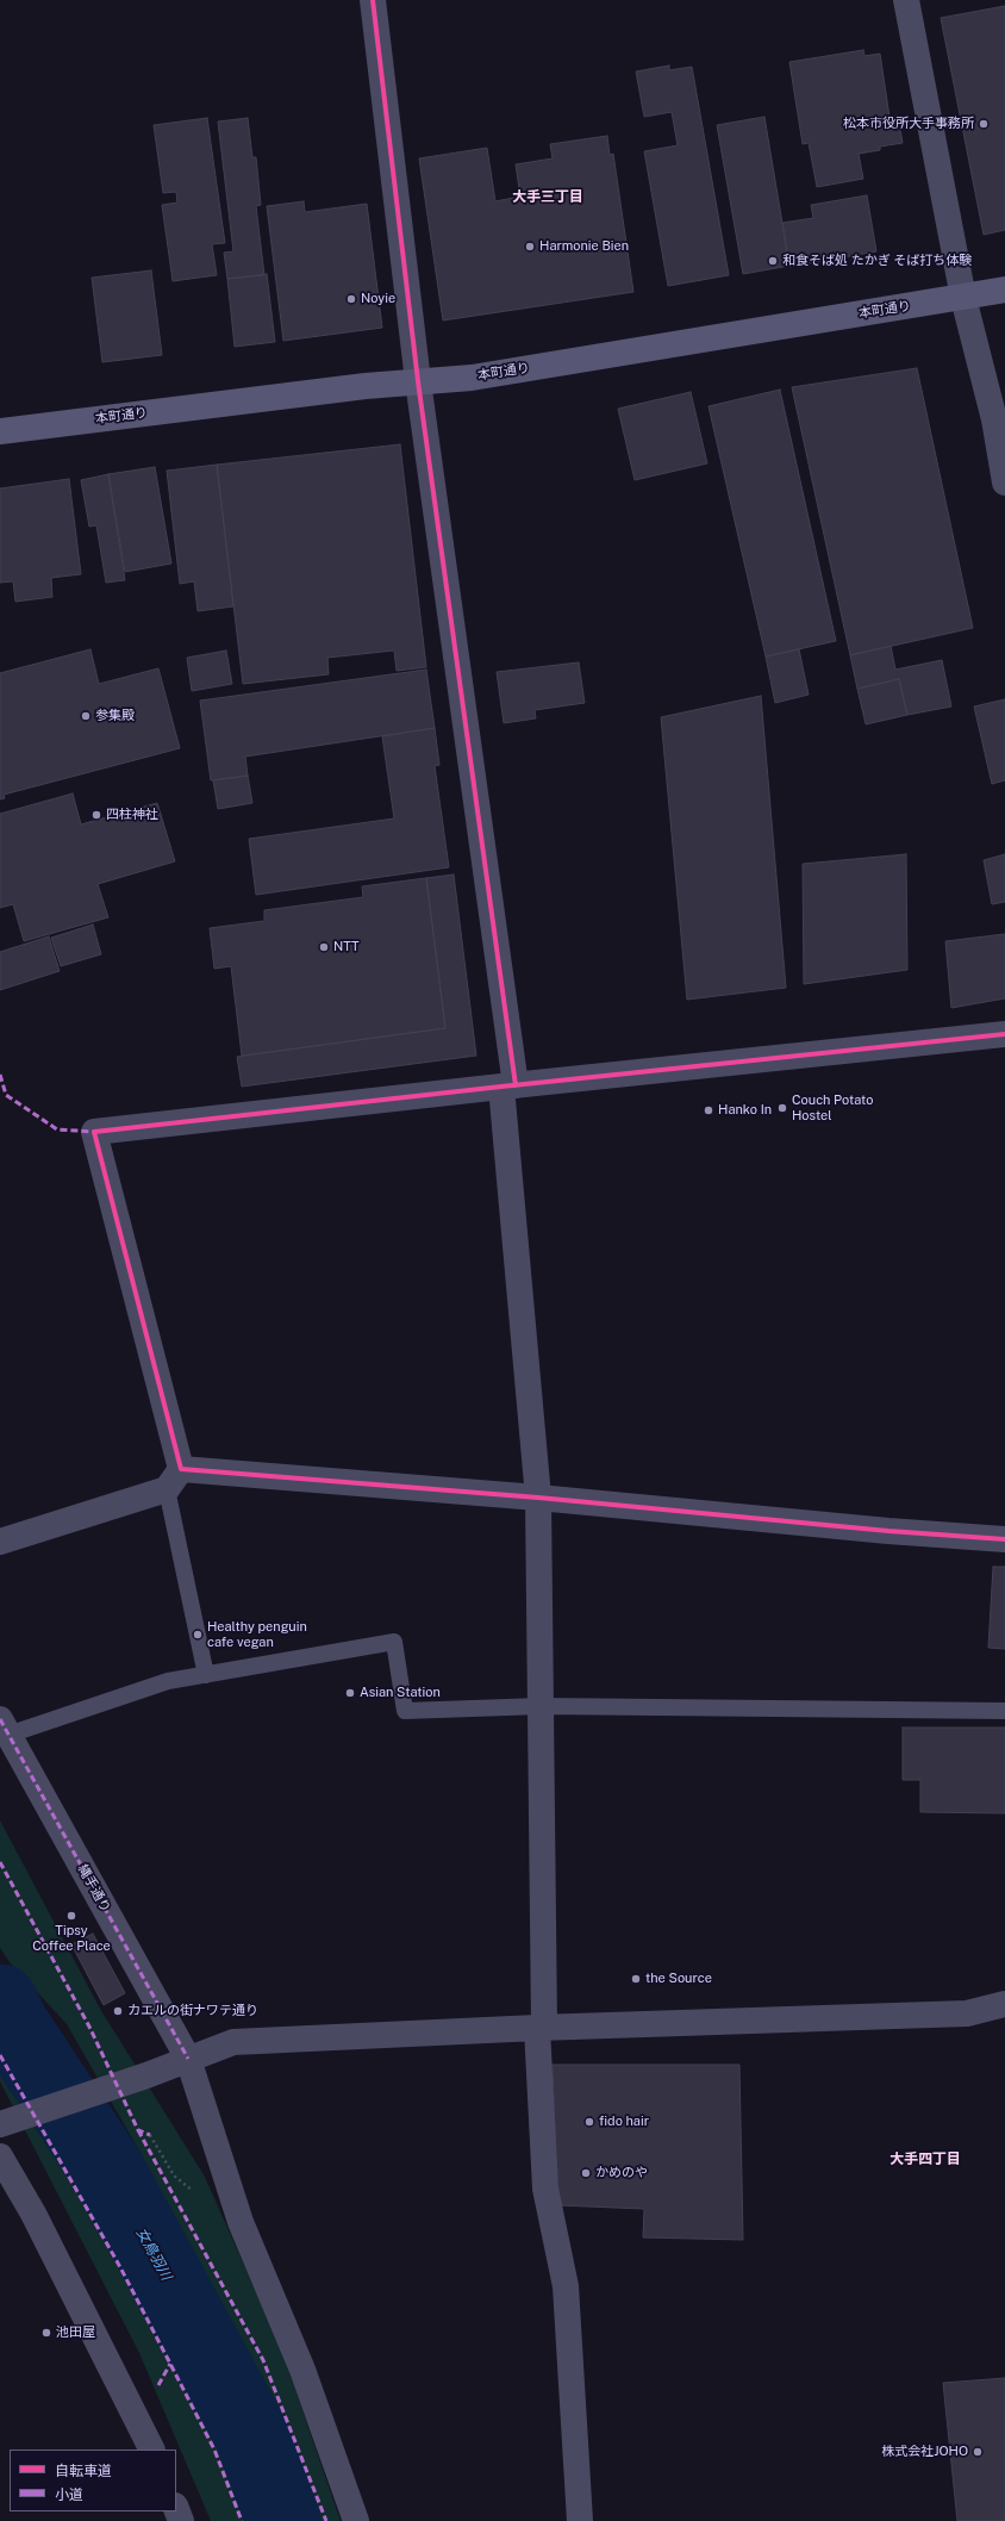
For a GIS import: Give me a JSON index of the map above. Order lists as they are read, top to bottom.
{
  "streets": {
    "street": ["本町通り", "縄手通り"]
  },
  "districts": ["大手三丁目", "大手四丁目"],
  "water": ["女鳥羽川"],
  "places": [
    "松本市役所大手事務所",
    "Harmonie Bien",
    "和食そば処 たかぎ そば打ち体験",
    "Noyie",
    "参集殿",
    "四柱神社",
    "NTT",
    "Couch Potato Hostel",
    "Hanko In",
    "Healthy penguin cafe vegan",
    "Asian Station",
    "Tipsy Coffee Place",
    "the Source",
    "カエルの街ナワテ通り",
    "fido hair",
    "かめのや",
    "池田屋",
    "株式会社JOHO"
  ],
  "legend": ["自転車道", "小道"]
}
